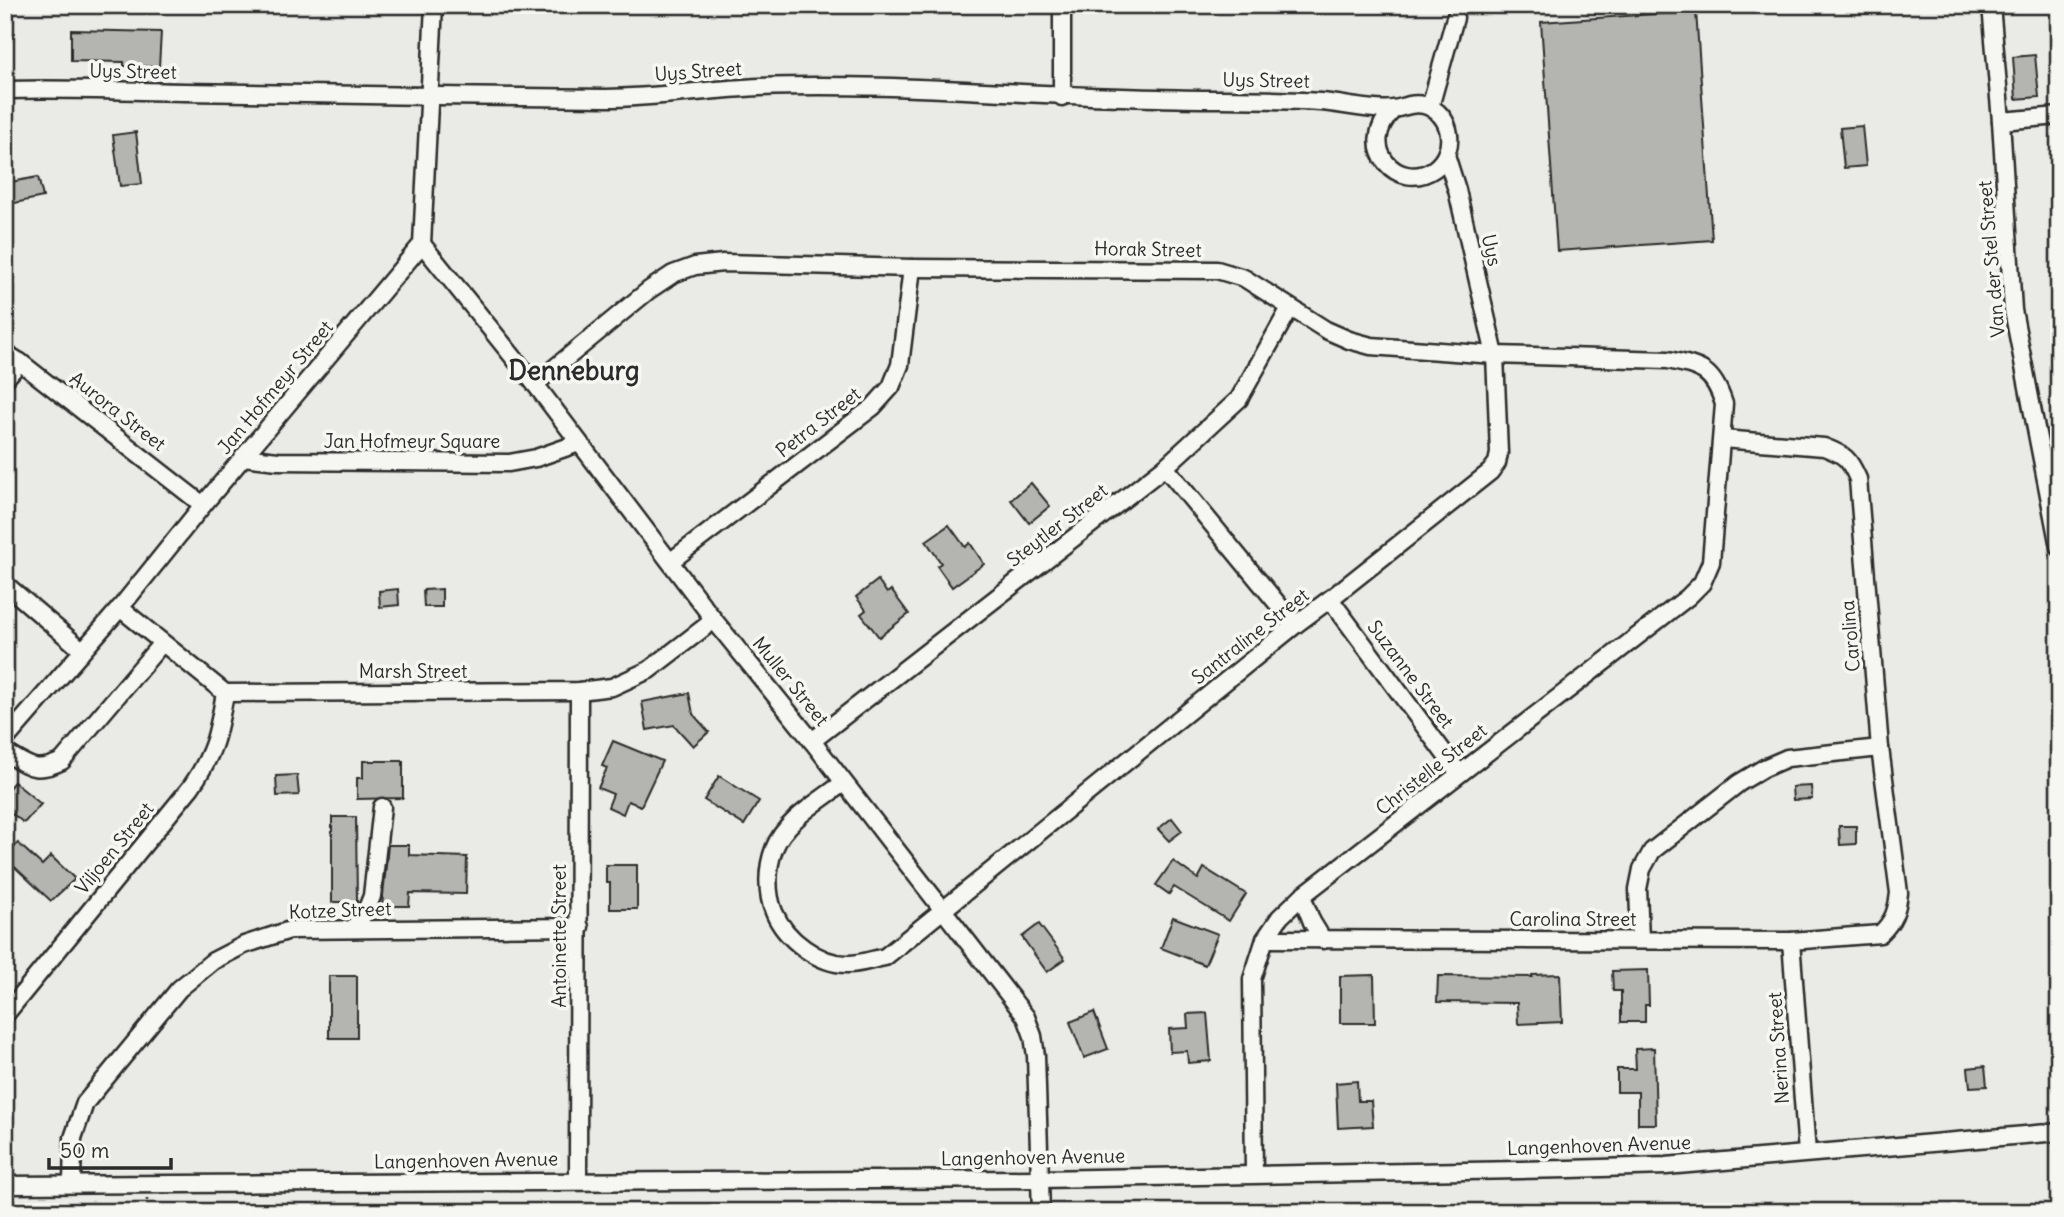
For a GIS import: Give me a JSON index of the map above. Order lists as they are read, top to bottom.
{
  "streets": {
    "street": [
      "Uys Street",
      "Horak Street",
      "Uys",
      "Van der Stel Street",
      "Jan Hofmeyr Street",
      "Aurora Street",
      "Petra Street",
      "Jan Hofmeyr Square",
      "Steytler Street",
      "Santraline Street",
      "Carolina",
      "Marsh Street",
      "Suzanne Street",
      "Muller Street",
      "Christelle Street",
      "Viljoen Street",
      "Kotze Street",
      "Carolina Street",
      "Antoinette Street",
      "Nerina Street",
      "Langenhoven Avenue"
    ]
  },
  "crossings": [
    ["Uys Street", "Uys"],
    ["Horak Street", "Uys"],
    ["Horak Street", "Petra Street"],
    ["Horak Street", "Steytler Street"],
    ["Horak Street", "Santraline Street"],
    ["Horak Street", "Carolina"],
    ["Horak Street", "Muller Street"],
    ["Horak Street", "Christelle Street"],
    ["Uys", "Santraline Street"],
    ["Jan Hofmeyr Street", "Aurora Street"],
    ["Jan Hofmeyr Street", "Jan Hofmeyr Square"],
    ["Jan Hofmeyr Street", "Muller Street"],
    ["Petra Street", "Muller Street"],
    ["Jan Hofmeyr Square", "Muller Street"],
    ["Steytler Street", "Muller Street"],
    ["Santraline Street", "Suzanne Street"],
    ["Santraline Street", "Muller Street"],
    ["Carolina", "Christelle Street"],
    ["Carolina", "Carolina Street"],
    ["Marsh Street", "Muller Street"],
    ["Marsh Street", "Viljoen Street"],
    ["Marsh Street", "Antoinette Street"],
    ["Suzanne Street", "Christelle Street"],
    ["Muller Street", "Langenhoven Avenue"],
    ["Christelle Street", "Carolina Street"],
    ["Christelle Street", "Langenhoven Avenue"],
    ["Kotze Street", "Antoinette Street"],
    ["Kotze Street", "Langenhoven Avenue"],
    ["Carolina Street", "Nerina Street"],
    ["Antoinette Street", "Langenhoven Avenue"],
    ["Nerina Street", "Langenhoven Avenue"]
  ],
  "districts": ["Denneburg"],
  "scale_bar": "50 m"
}
